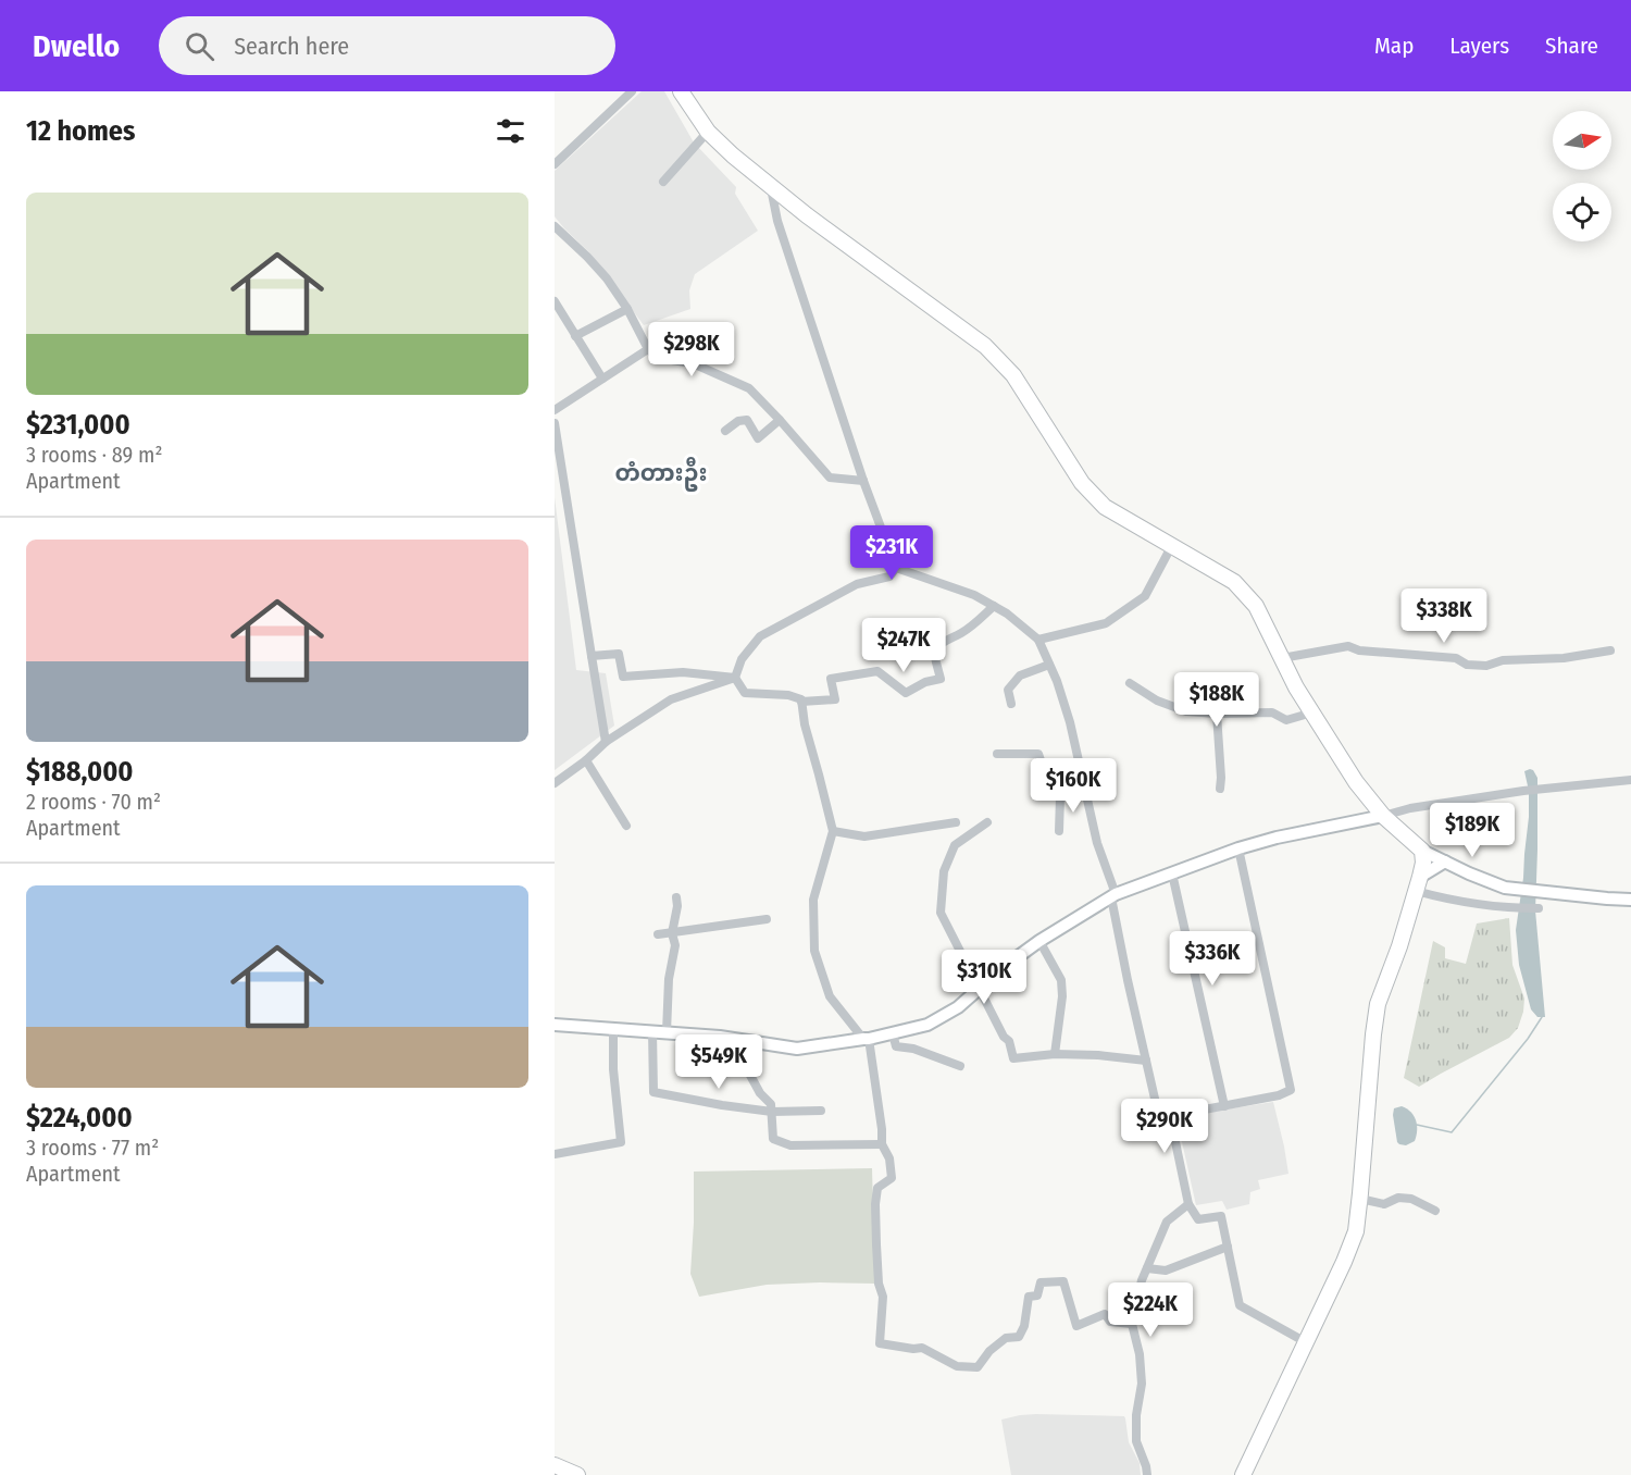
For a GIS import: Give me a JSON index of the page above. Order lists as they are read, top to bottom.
{
  "districts": ["တံတားဦး"],
  "north": "right",
  "page": {
    "header": "Dwello",
    "search": "Search here",
    "nav": ["Map", "Layers", "Share"],
    "heading": "12 homes",
    "list": [
      {
        "name": "$231,000",
        "note": "3 rooms · 89 m² · Apartment"
      },
      {
        "name": "$188,000",
        "note": "2 rooms · 70 m² · Apartment"
      },
      {
        "name": "$224,000",
        "note": "3 rooms · 77 m² · Apartment"
      }
    ],
    "price": [
      "$298K",
      "$231K",
      "$338K",
      "$247K",
      "$188K",
      "$160K",
      "$189K",
      "$336K",
      "$310K",
      "$549K",
      "$290K",
      "$224K"
    ]
  }
}
